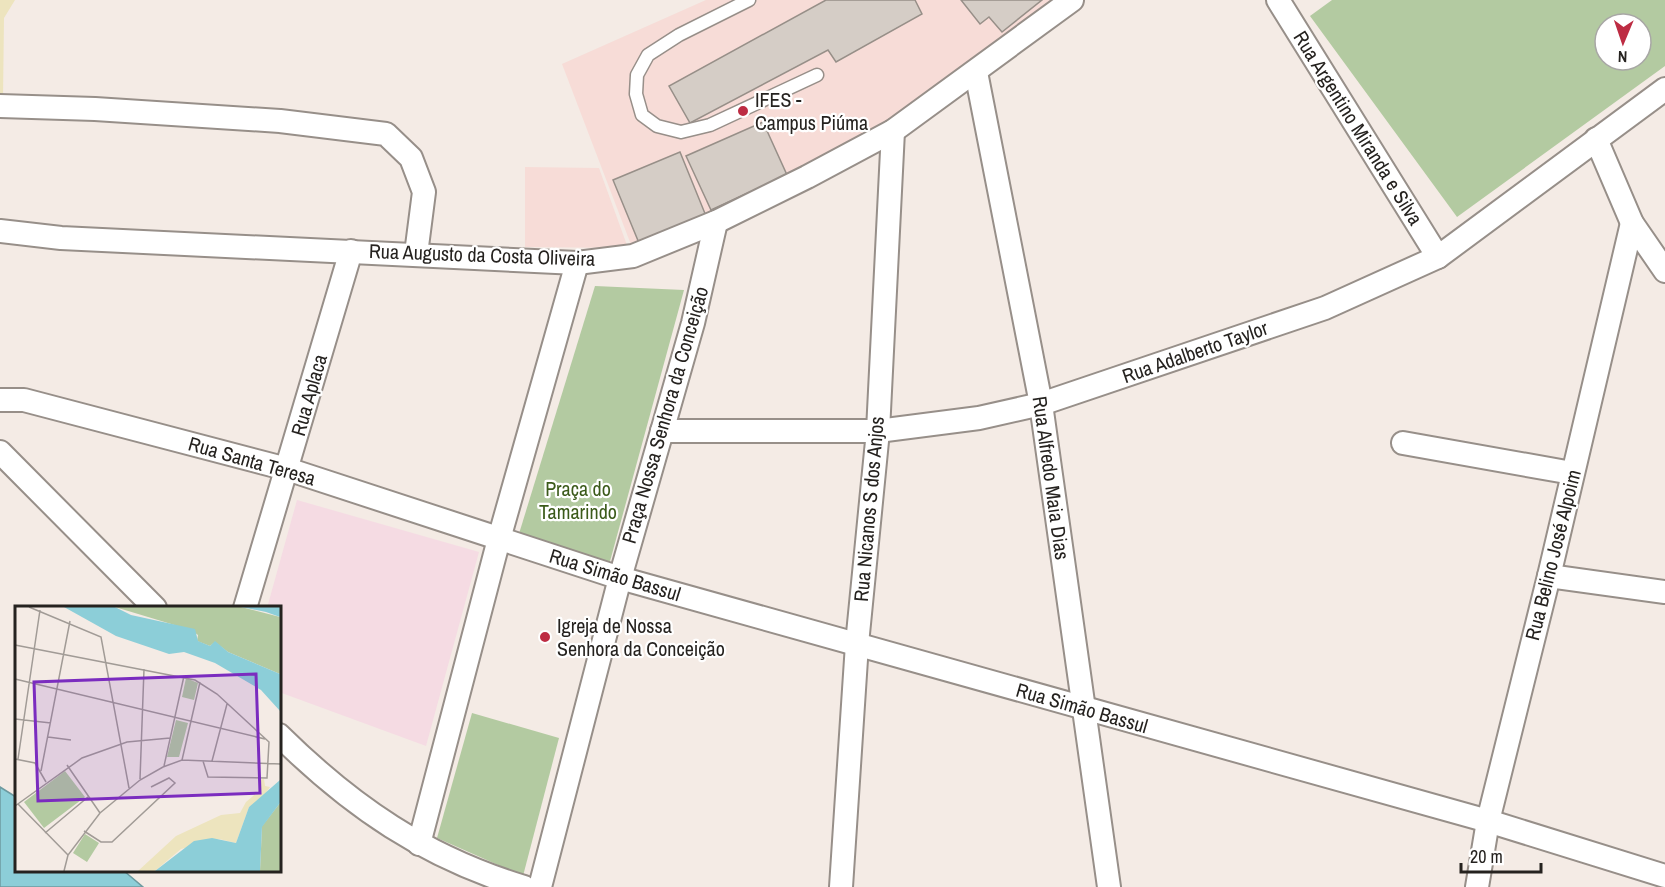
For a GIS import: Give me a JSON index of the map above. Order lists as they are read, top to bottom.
{
  "streets": {
    "street": [
      "Rua Argentino Miranda e Silva",
      "Rua Augusto da Costa Oliveira",
      "Rua Adalberto Taylor",
      "Rua Aplaca",
      "Praça Nossa Senhora da Conceição",
      "Rua Santa Teresa",
      "Rua Alfredo Maia Dias",
      "Rua Nicanos S dos Anjos",
      "Rua Belino José Alpoim",
      "Rua Simão Bassul"
    ]
  },
  "crossings": [
    ["Rua Argentino Miranda e Silva", "Rua Adalberto Taylor"],
    ["Rua Augusto da Costa Oliveira", "Rua Aplaca"],
    ["Rua Augusto da Costa Oliveira", "Praça Nossa Senhora da Conceição"],
    ["Rua Augusto da Costa Oliveira", "Rua Alfredo Maia Dias"],
    ["Rua Augusto da Costa Oliveira", "Rua Nicanos S dos Anjos"],
    ["Rua Adalberto Taylor", "Praça Nossa Senhora da Conceição"],
    ["Rua Adalberto Taylor", "Rua Alfredo Maia Dias"],
    ["Rua Adalberto Taylor", "Rua Nicanos S dos Anjos"],
    ["Rua Aplaca", "Rua Santa Teresa"],
    ["Praça Nossa Senhora da Conceição", "Rua Simão Bassul"],
    ["Rua Santa Teresa", "Rua Simão Bassul"],
    ["Rua Alfredo Maia Dias", "Rua Simão Bassul"],
    ["Rua Nicanos S dos Anjos", "Rua Simão Bassul"],
    ["Rua Belino José Alpoim", "Rua Simão Bassul"]
  ],
  "parks": ["Praça do Tamarindo"],
  "places": ["IFES - Campus Piúma", "Igreja de Nossa Senhora da Conceição"],
  "scale_bar": "20 m",
  "north": "bottom"
}
